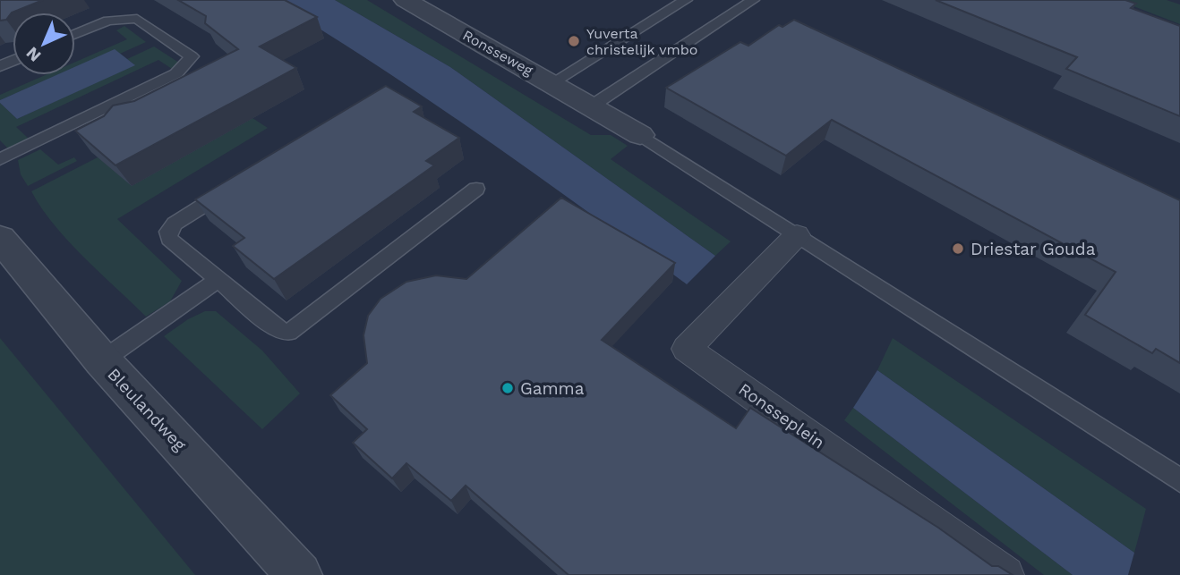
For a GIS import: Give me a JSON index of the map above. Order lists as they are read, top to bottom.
{
  "streets": {
    "street": ["Ronsseweg", "Bleulandweg", "Ronsseplein"]
  },
  "places": ["Yuverta christelijk vmbo", "Driestar Gouda", "Gamma"],
  "north": "bottom left"
}
